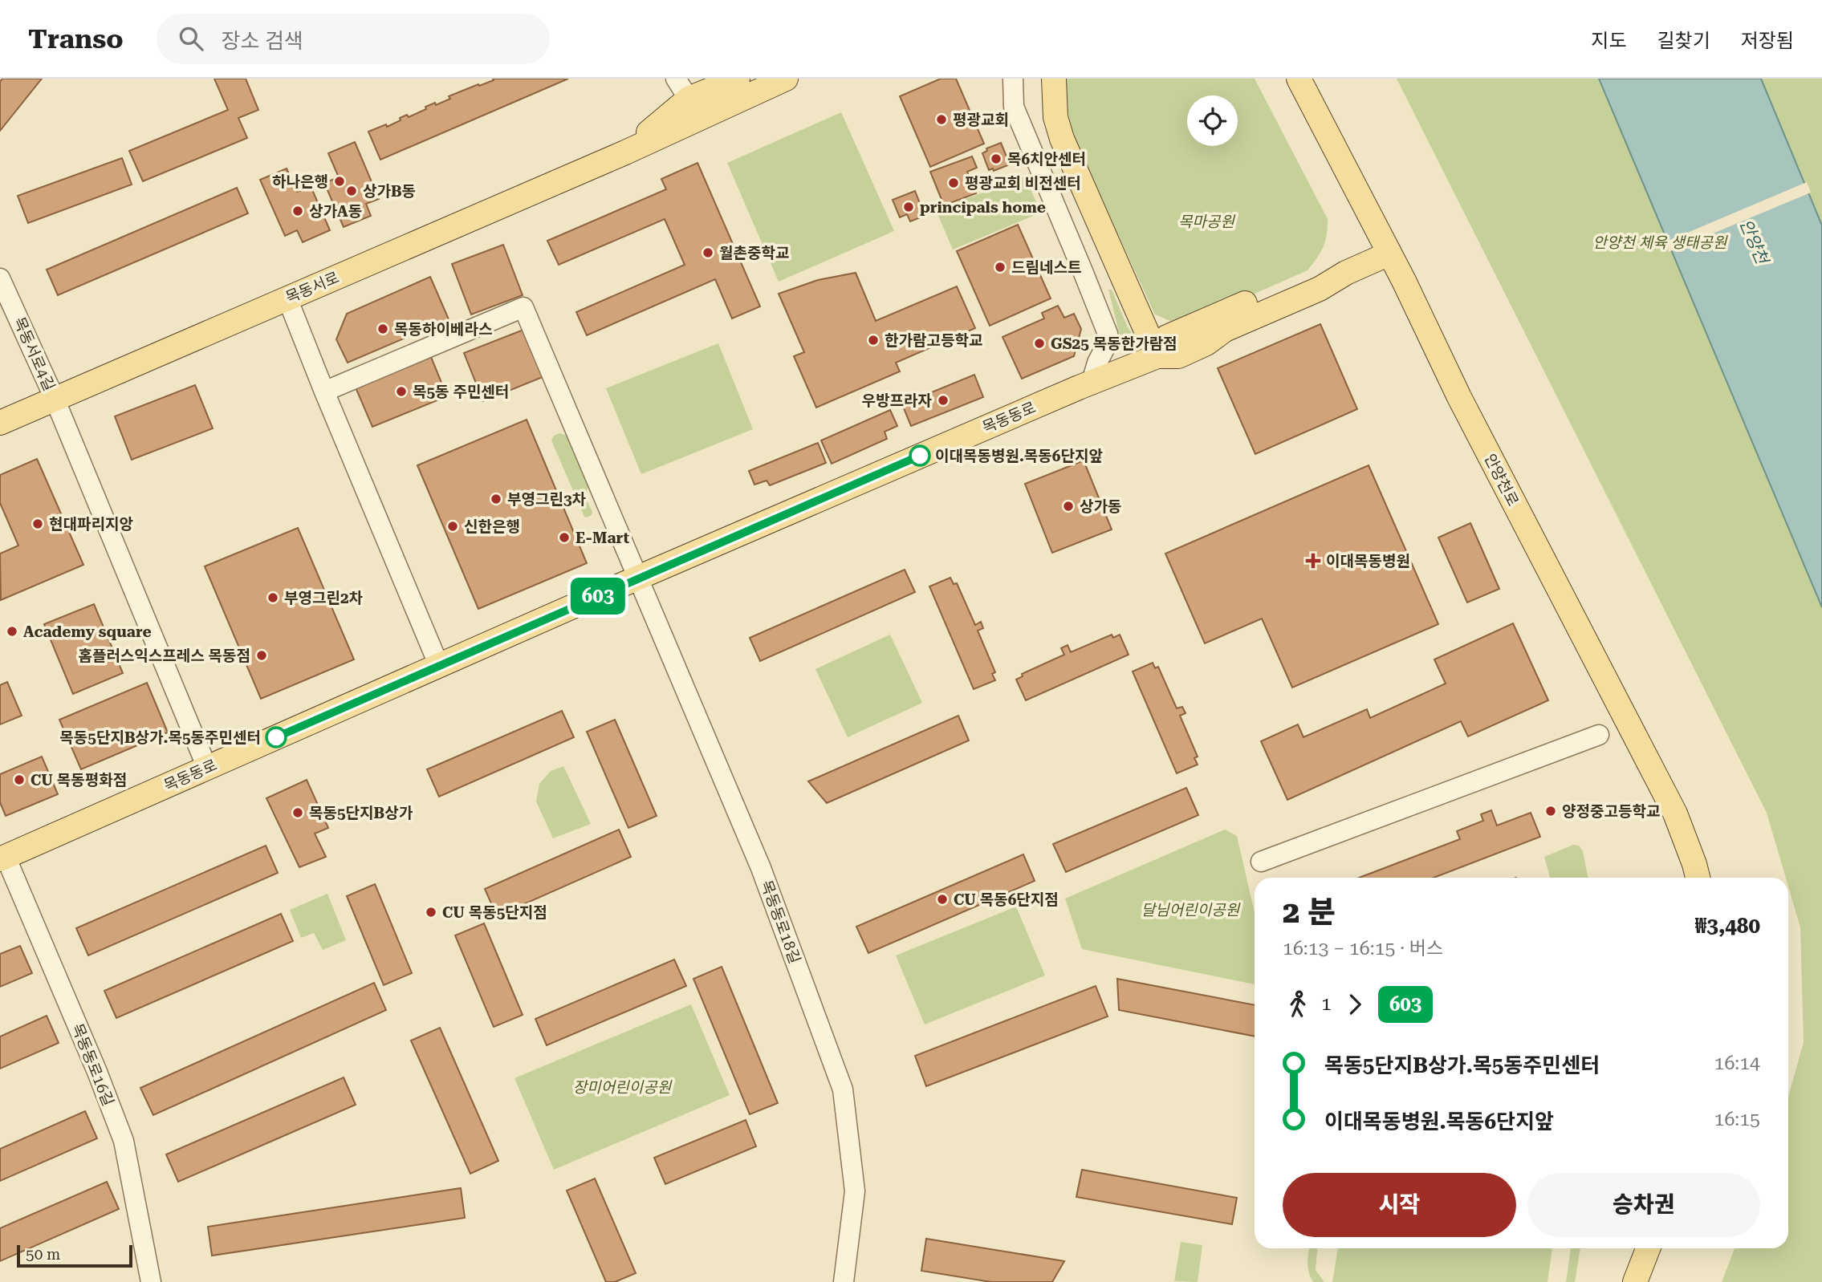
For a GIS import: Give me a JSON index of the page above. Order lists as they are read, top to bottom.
{
  "streets": {
    "main road": ["목동서로", "목동동로", "안양천로"],
    "street": ["목동서로4길", "목동동로18길", "목동동로16길"]
  },
  "crossings": [
    ["목동서로", "목동서로4길"],
    ["목동서로4길", "목동동로"],
    ["목동동로", "안양천로"],
    ["목동동로", "목동동로18길"],
    ["목동동로", "목동동로16길"]
  ],
  "water": ["안양천"],
  "parks": [
    "목마공원",
    "안양천 체육 생태공원",
    "달님어린이공원",
    "장미어린이공원"
  ],
  "places": {
    "other": [
      "평광교회",
      "목6치안센터",
      "하나은행",
      "평광교회 비전센터",
      "상가B동",
      "principals home",
      "상가A동",
      "월촌중학교",
      "드림네스트",
      "목동하이베라스",
      "한가람고등학교",
      "GS25 목동한가람점",
      "목5동 주민센터",
      "우방프라자",
      "이대목동병원.목동6단지앞",
      "부영그린3차",
      "상가동",
      "현대파리지앙",
      "신한은행",
      "E-Mart",
      "부영그린2차",
      "Academy square",
      "홈플러스익스프레스 목동점",
      "목동5단지B상가.목5동주민센터",
      "CU 목동평화점",
      "양정중고등학교",
      "목동5단지B상가",
      "CU 목동6단지점",
      "CU 목동5단지점"
    ],
    "health": ["이대목동병원"]
  },
  "lines": ["bus line 603"],
  "scale_bar": "50 m",
  "page": {
    "header": "Transo",
    "search": "장소 검색",
    "nav": ["지도", "길찾기", "저장됨"],
    "on_map": "603",
    "heading": ["2 분", "16:13 – 16:15 · 버스", "₩3,480"],
    "legs": ["1", "603"],
    "list": [
      {
        "name": "목동5단지B상가.목5동주민센터",
        "value": "16:14"
      },
      {
        "name": "이대목동병원.목동6단지앞",
        "value": "16:15"
      }
    ],
    "buttons": ["시작", "승차권"],
    "scale": "50 m"
  }
}
